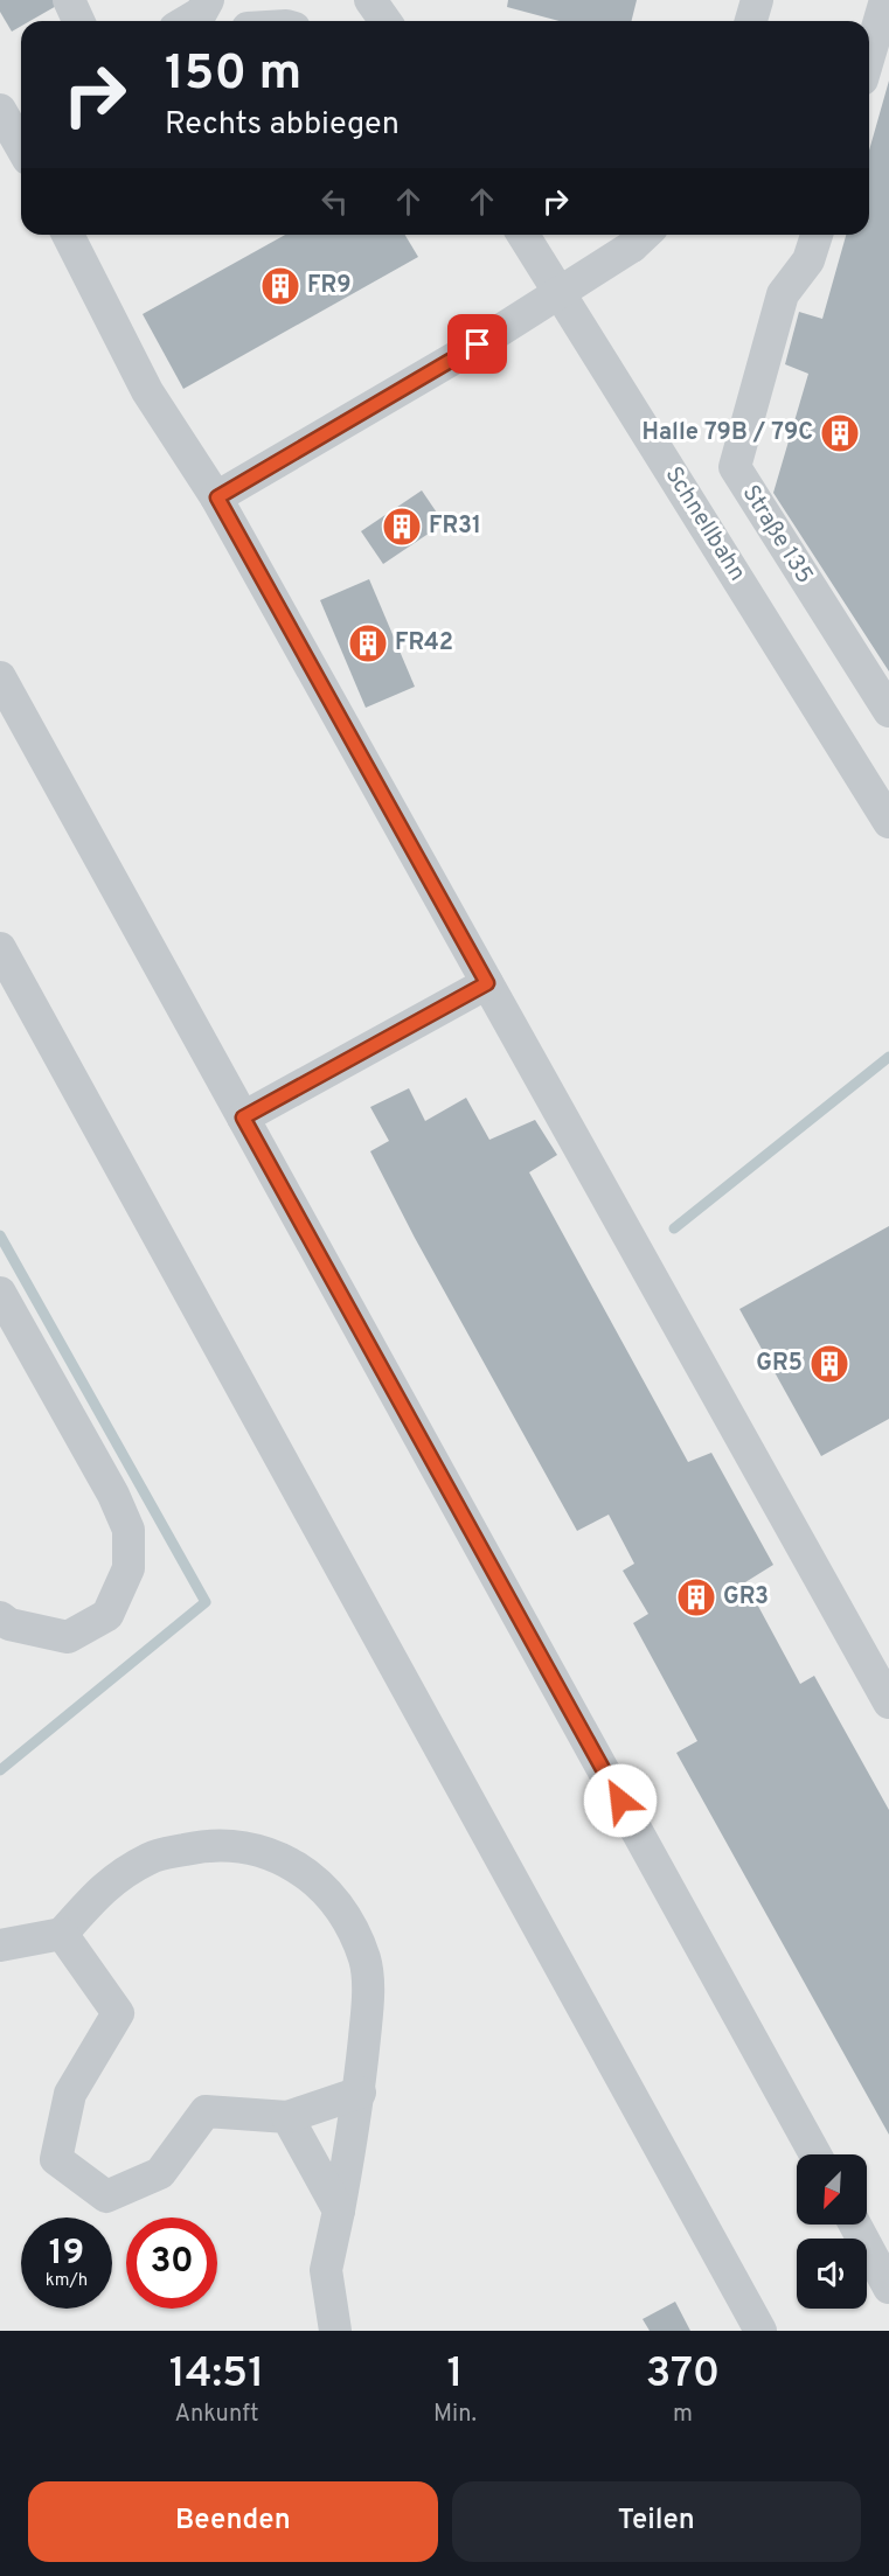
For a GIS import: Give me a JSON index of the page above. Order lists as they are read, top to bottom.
{
  "streets": {
    "street": ["Schnellbahn", "Straße 135"]
  },
  "places": {
    "building": [
      "FR9",
      "Halle 79B / 79C",
      "FR31",
      "FR42",
      "GR5",
      "GR3"
    ]
  },
  "north": "bottom left",
  "page": {
    "turn": ["150 m", "Rechts abbiegen"],
    "speed": "19 km/h",
    "limit": "30",
    "eta": [
      "14:51",
      "Ankunft",
      "1",
      "Min.",
      "370",
      "m"
    ],
    "buttons": ["Beenden", "Teilen"]
  }
}
